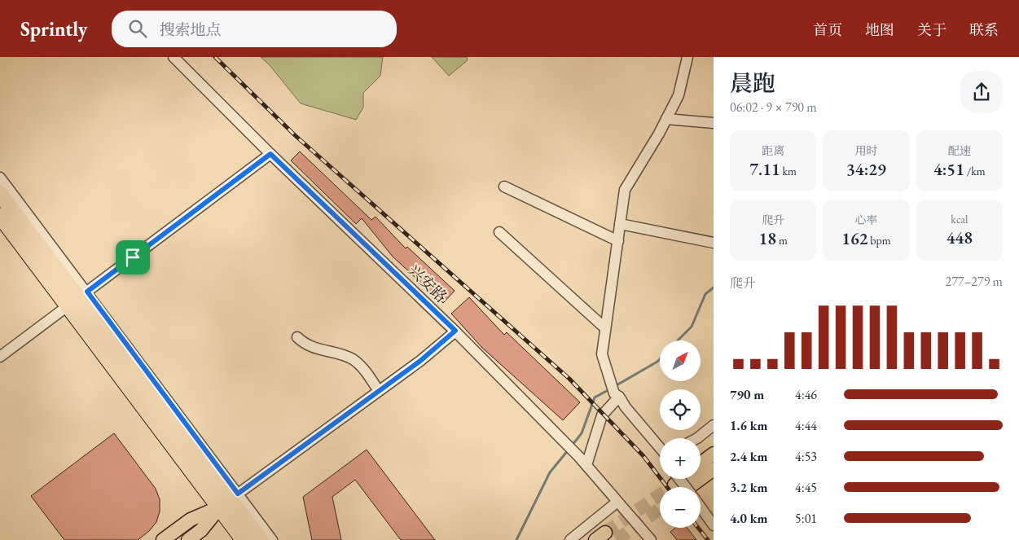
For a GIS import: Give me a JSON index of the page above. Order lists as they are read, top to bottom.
{
  "streets": {
    "street": ["兴安路"]
  },
  "north": "top right",
  "page": {
    "header": "Sprintly",
    "search": "搜索地点",
    "nav": [
      "首页",
      "地图",
      "关于",
      "联系"
    ],
    "heading": ["晨跑", "06:02 · 9 × 790 m"],
    "stats": [
      ["距离", "7.11 km"],
      ["用时", "34:29"],
      ["配速", "4:51 /km"],
      ["爬升", "18 m"],
      ["心率", "162 bpm"],
      ["kcal", "448"]
    ],
    "chart": ["爬升", "277–279 m"],
    "map_buttons": ["+", "−"],
    "list": [
      {
        "name": "790 m",
        "note": "4:46"
      },
      {
        "name": "1.6 km",
        "note": "4:44"
      },
      {
        "name": "2.4 km",
        "note": "4:53"
      },
      {
        "name": "3.2 km",
        "note": "4:45"
      },
      {
        "name": "4.0 km",
        "note": "5:01"
      }
    ]
  }
}
